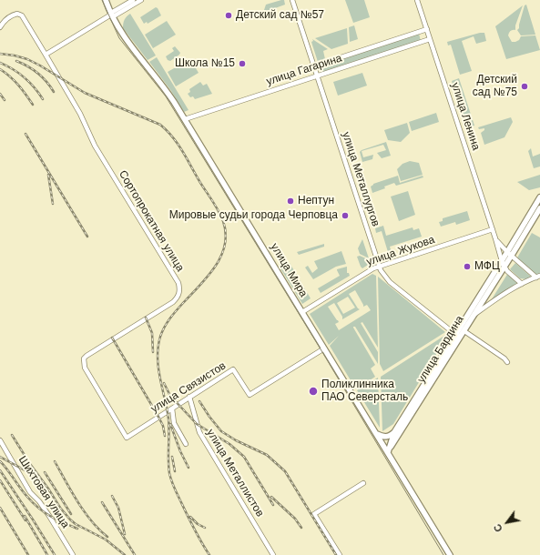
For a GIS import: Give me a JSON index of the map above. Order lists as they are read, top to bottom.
{
  "streets": {
    "main road": ["улица Мира", "улица Бардина"],
    "street": [
      "улица Гагарина",
      "улица Ленина",
      "улица Металлургов",
      "Сортопрокатная улица",
      "улица Жукова",
      "улица Связистов",
      "улица Металлистов",
      "Шихтовая улица"
    ]
  },
  "crossings": [
    ["улица Гагарина", "улица Ленина"],
    ["улица Гагарина", "улица Металлургов"],
    ["улица Гагарина", "улица Мира"],
    ["улица Ленина", "улица Жукова"],
    ["улица Ленина", "улица Бардина"],
    ["улица Металлургов", "улица Жукова"],
    ["улица Металлургов", "улица Бардина"],
    ["Сортопрокатная улица", "улица Связистов"],
    ["улица Жукова", "улица Мира"],
    ["улица Мира", "улица Бардина"],
    ["улица Мира", "улица Связистов"],
    ["улица Связистов", "улица Металлистов"]
  ],
  "places": [
    "Детский сад №57",
    "Школа №15",
    "Детский сад №75",
    "Нептун",
    "Мировые судьи города Черповца",
    "МФЦ",
    "Поликлинника ПАО Северсталь"
  ],
  "north": "bottom left"
}
